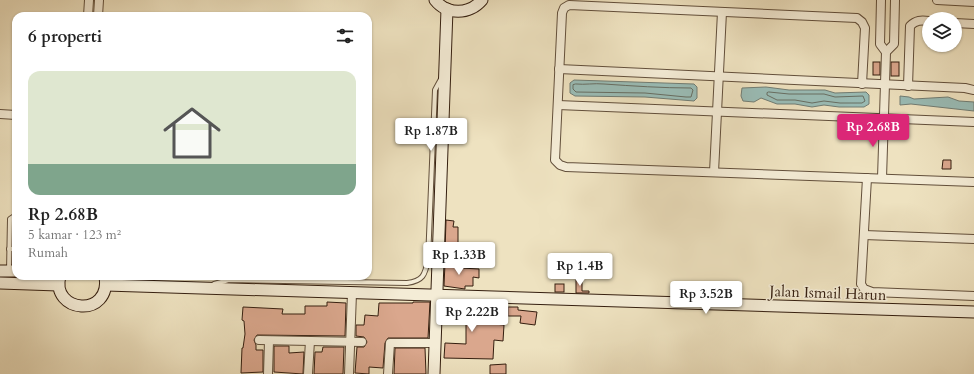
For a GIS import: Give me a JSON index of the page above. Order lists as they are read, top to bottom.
{
  "streets": {
    "street": ["Jalan Ismail Harun"]
  },
  "page": {
    "heading": "6 properti",
    "list": [
      {
        "name": "Rp 2.68B",
        "note": "5 kamar · 123 m² · Rumah"
      }
    ],
    "price": [
      "Rp 2.68B",
      "Rp 1.87B",
      "Rp 1.33B",
      "Rp 1.4B",
      "Rp 3.52B",
      "Rp 2.22B"
    ]
  }
}
